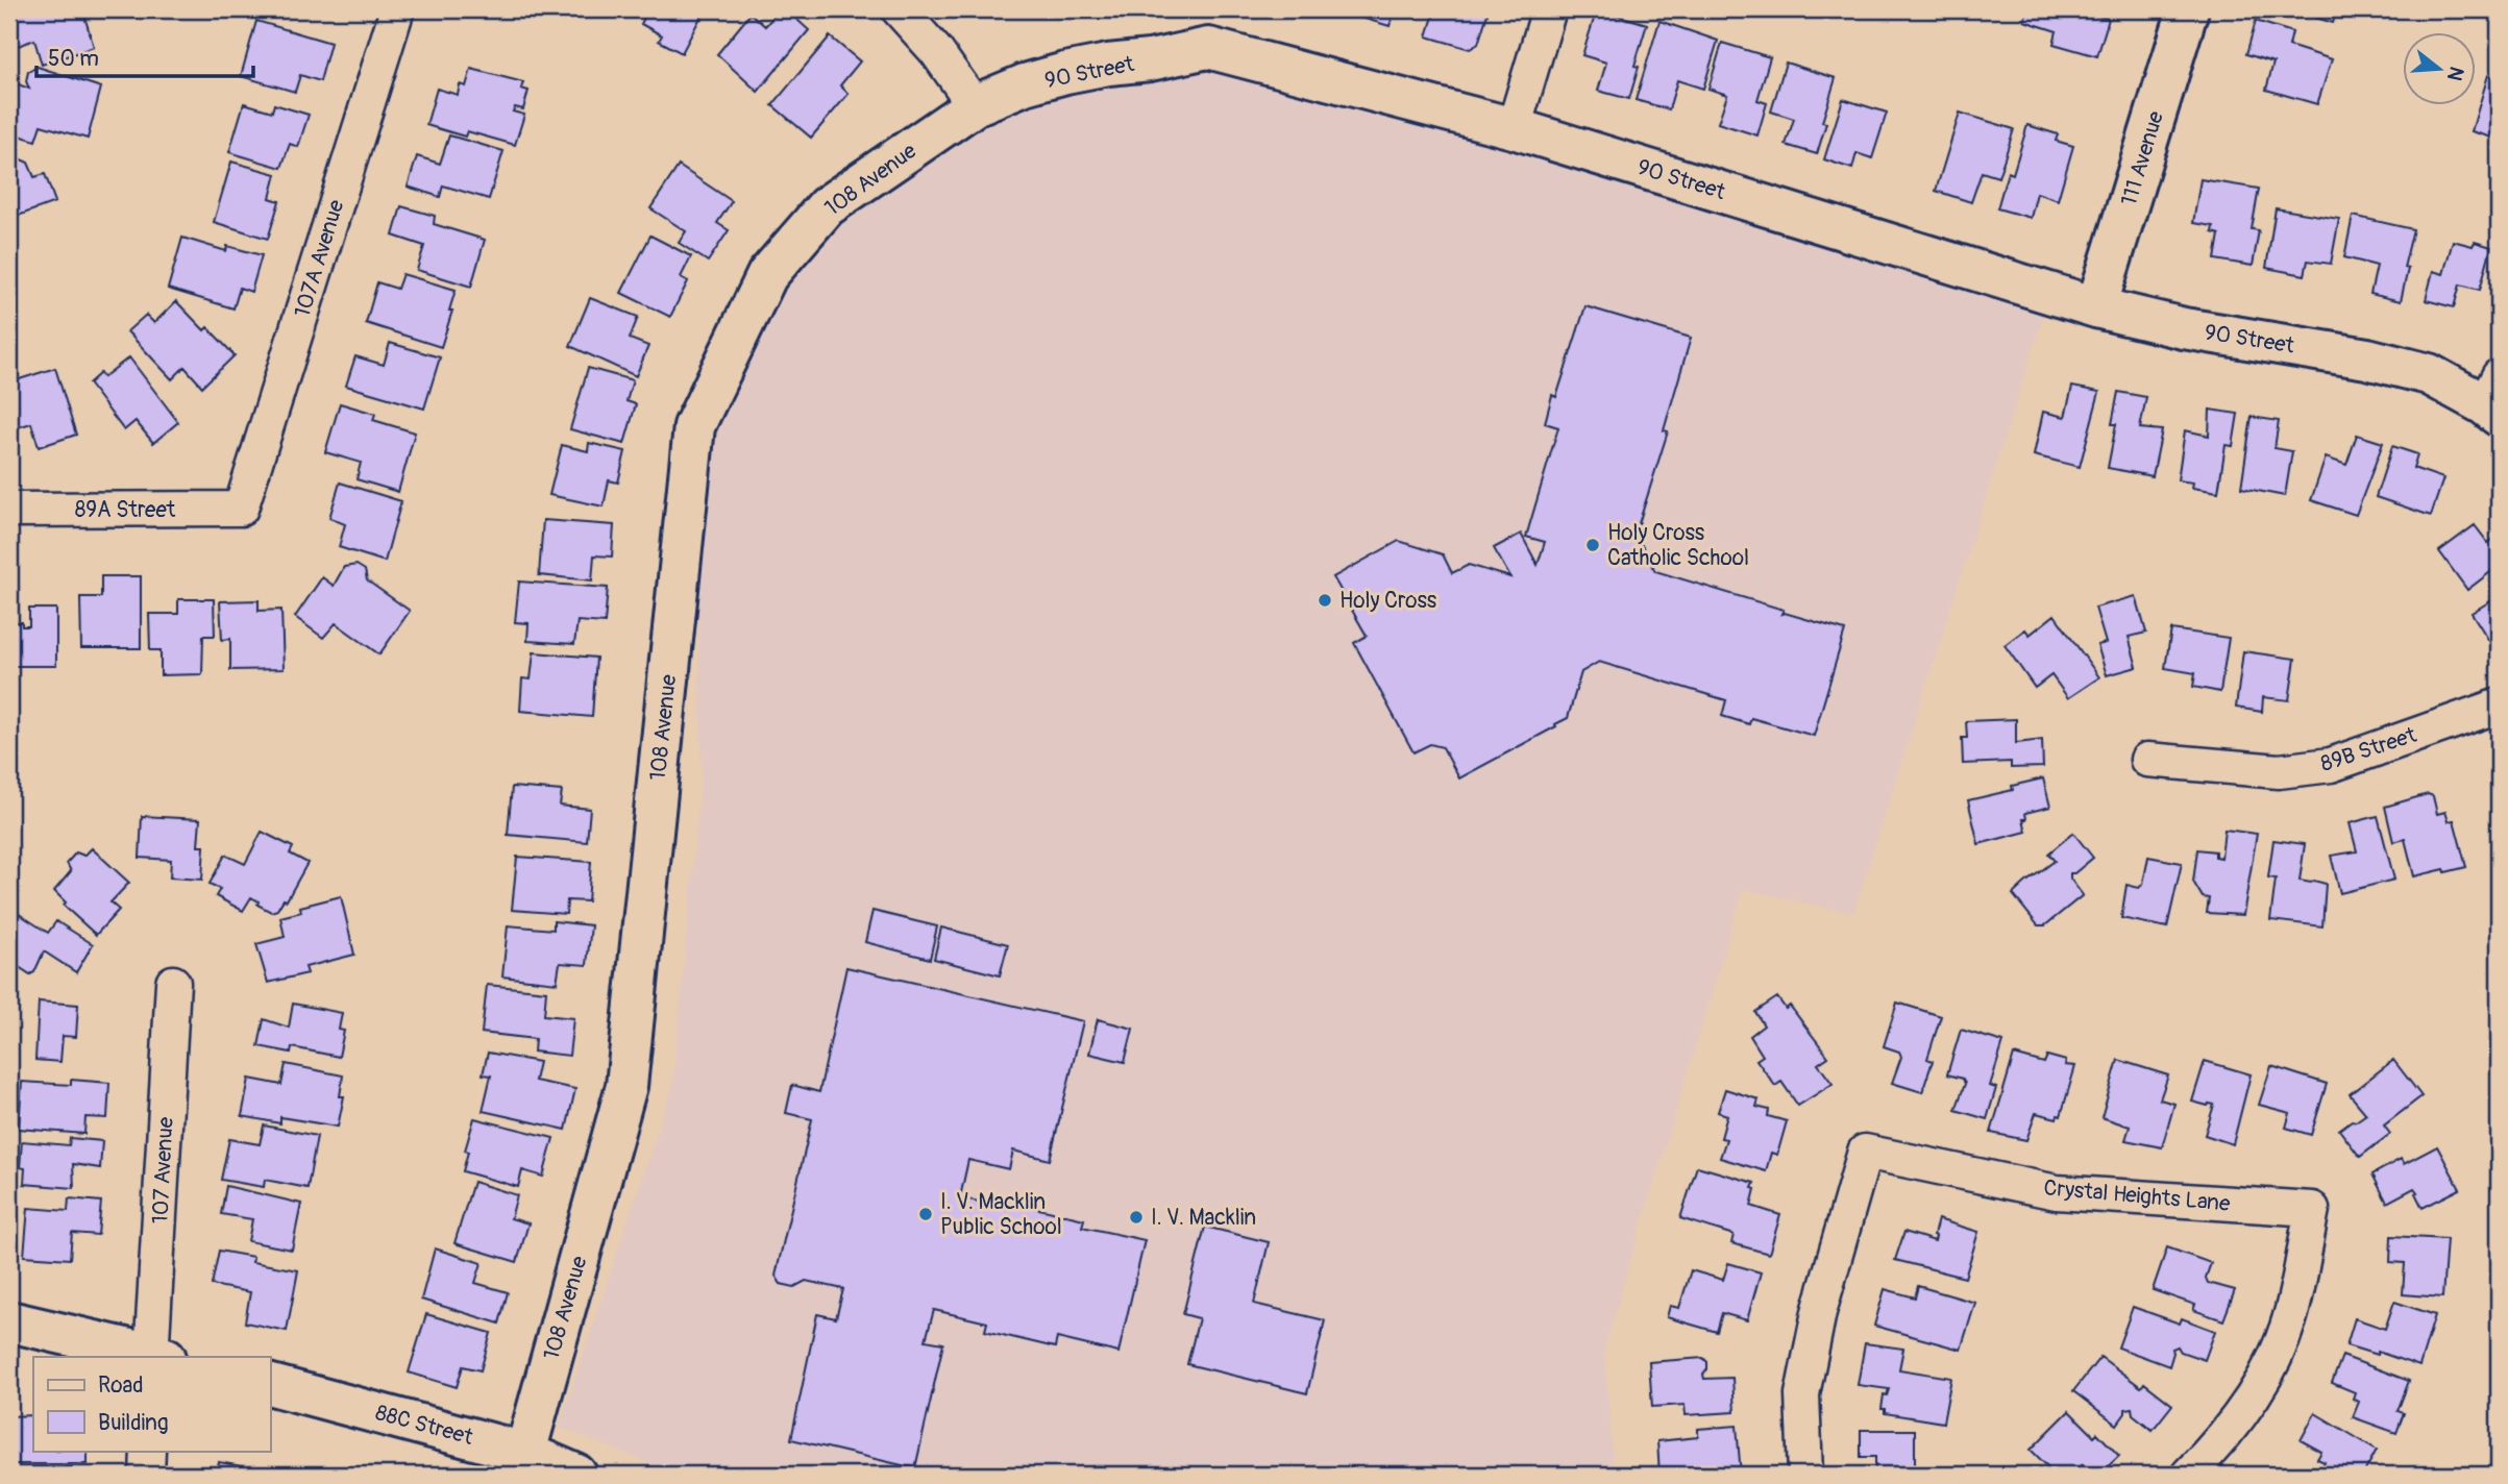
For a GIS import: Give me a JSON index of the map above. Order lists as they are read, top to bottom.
{
  "streets": {
    "street": [
      "90 Street",
      "111 Avenue",
      "108 Avenue",
      "107A Avenue",
      "89A Street",
      "89B Street",
      "107 Avenue",
      "Crystal Heights Lane",
      "88C Street"
    ]
  },
  "crossings": [
    ["90 Street", "111 Avenue"],
    ["90 Street", "108 Avenue"],
    ["108 Avenue", "88C Street"],
    ["107A Avenue", "89A Street"]
  ],
  "places": [
    "Holy Cross Catholic School",
    "Holy Cross",
    "I. V. Macklin Public School",
    "I. V. Macklin"
  ],
  "legend": ["Road", "Building"],
  "scale_bar": "50 m",
  "north": "right"
}
